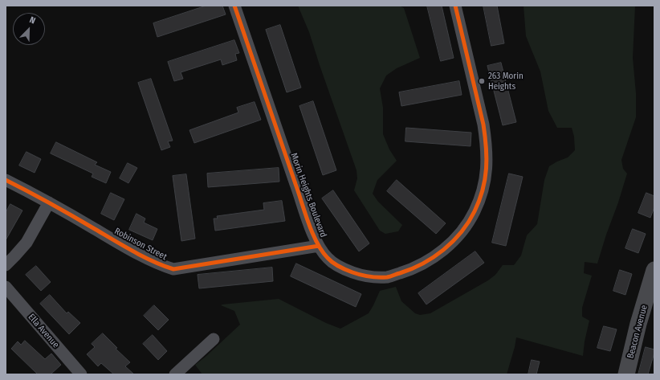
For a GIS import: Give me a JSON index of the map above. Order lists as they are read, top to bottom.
{
  "streets": {
    "street": [
      "Morin Heights Boulevard",
      "Robinson Street",
      "Ella Avenue",
      "Beacon Avenue"
    ]
  },
  "crossings": [
    ["Morin Heights Boulevard", "Robinson Street"]
  ],
  "places": ["263 Morin Heights"],
  "north": "top right"
}
